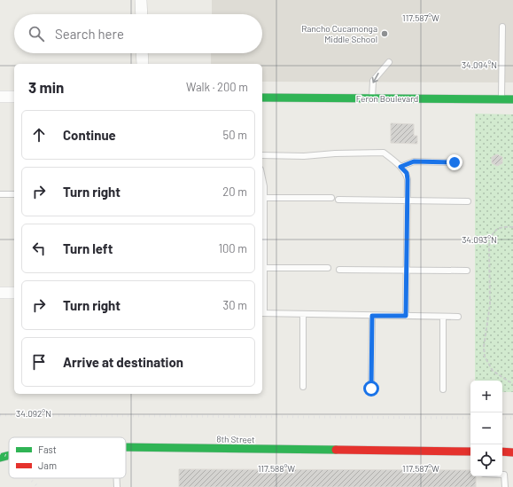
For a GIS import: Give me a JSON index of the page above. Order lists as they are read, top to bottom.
{
  "streets": {
    "street": ["Feron Boulevard", "8th Street"]
  },
  "places": ["Rancho Cucamonga Middle School"],
  "legend": ["Fast", "Jam"],
  "page": {
    "search": "Search here",
    "heading": ["3 min", "Walk · 200 m"],
    "list": [
      ["Continue", "50 m"],
      ["Turn right", "20 m"],
      ["Turn left", "100 m"],
      ["Turn right", "30 m"],
      "Arrive at destination"
    ],
    "map_buttons": ["+", "−"]
  },
  "coordinates": [
    "117.587°W",
    "34.094°N",
    "34.093°N",
    "34.092°N",
    "117.588°W"
  ]
}
